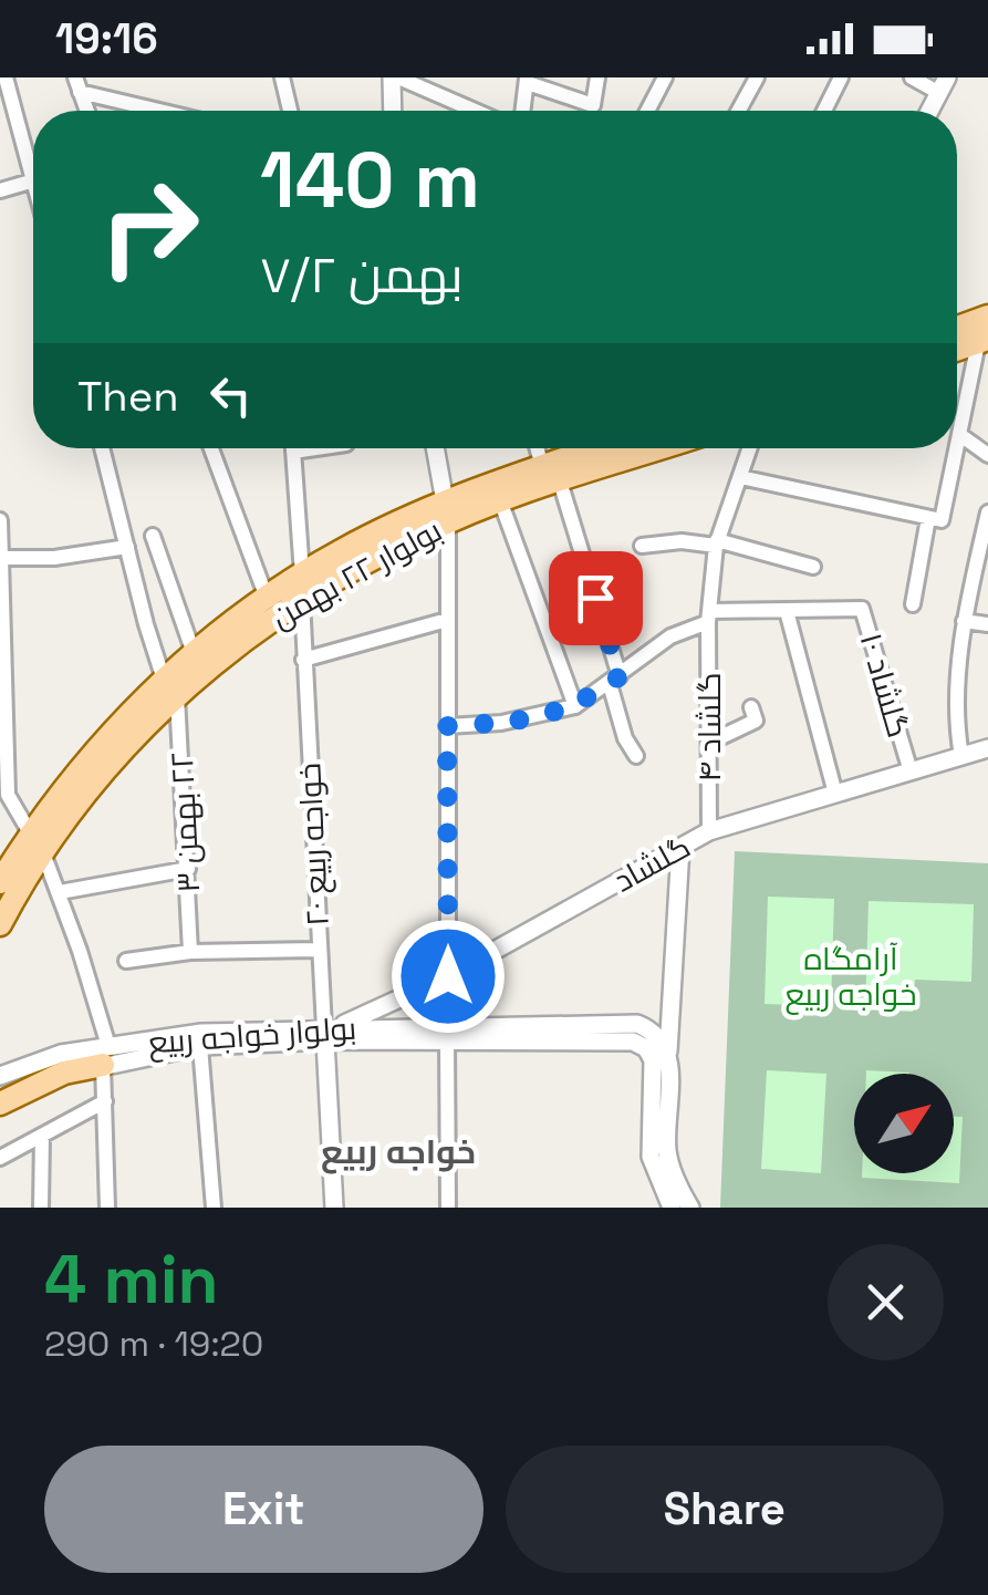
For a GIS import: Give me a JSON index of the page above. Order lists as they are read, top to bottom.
{
  "streets": {
    "main road": ["بولوار ۲۲ بهمن"],
    "street": [
      "گلشاد ۱۰",
      "گلشاد ۴",
      "٢٢ بهمن ۳",
      "خواجه ربیع ۲۰",
      "گلشاد",
      "بولوار خواجه ربیع"
    ]
  },
  "crossings": [
    ["بولوار ۲۲ بهمن", "٢٢ بهمن ۳"],
    ["بولوار ۲۲ بهمن", "خواجه ربیع ۲۰"],
    ["گلشاد ۱۰", "گلشاد"],
    ["گلشاد ۴", "گلشاد"],
    ["خواجه ربیع ۲۰", "گلشاد"],
    ["خواجه ربیع ۲۰", "بولوار خواجه ربیع"],
    ["گلشاد", "بولوار خواجه ربیع"]
  ],
  "districts": ["خواجه ربیع"],
  "parks": ["آرامگاه خواجه ربیع"],
  "north": "top right",
  "page": {
    "status": "19:16",
    "turn": ["140 m", "بهمن ۷/۲"],
    "then": "Then",
    "heading": ["4 min", "290 m · 19:20"],
    "buttons": ["Exit", "Share"]
  }
}
